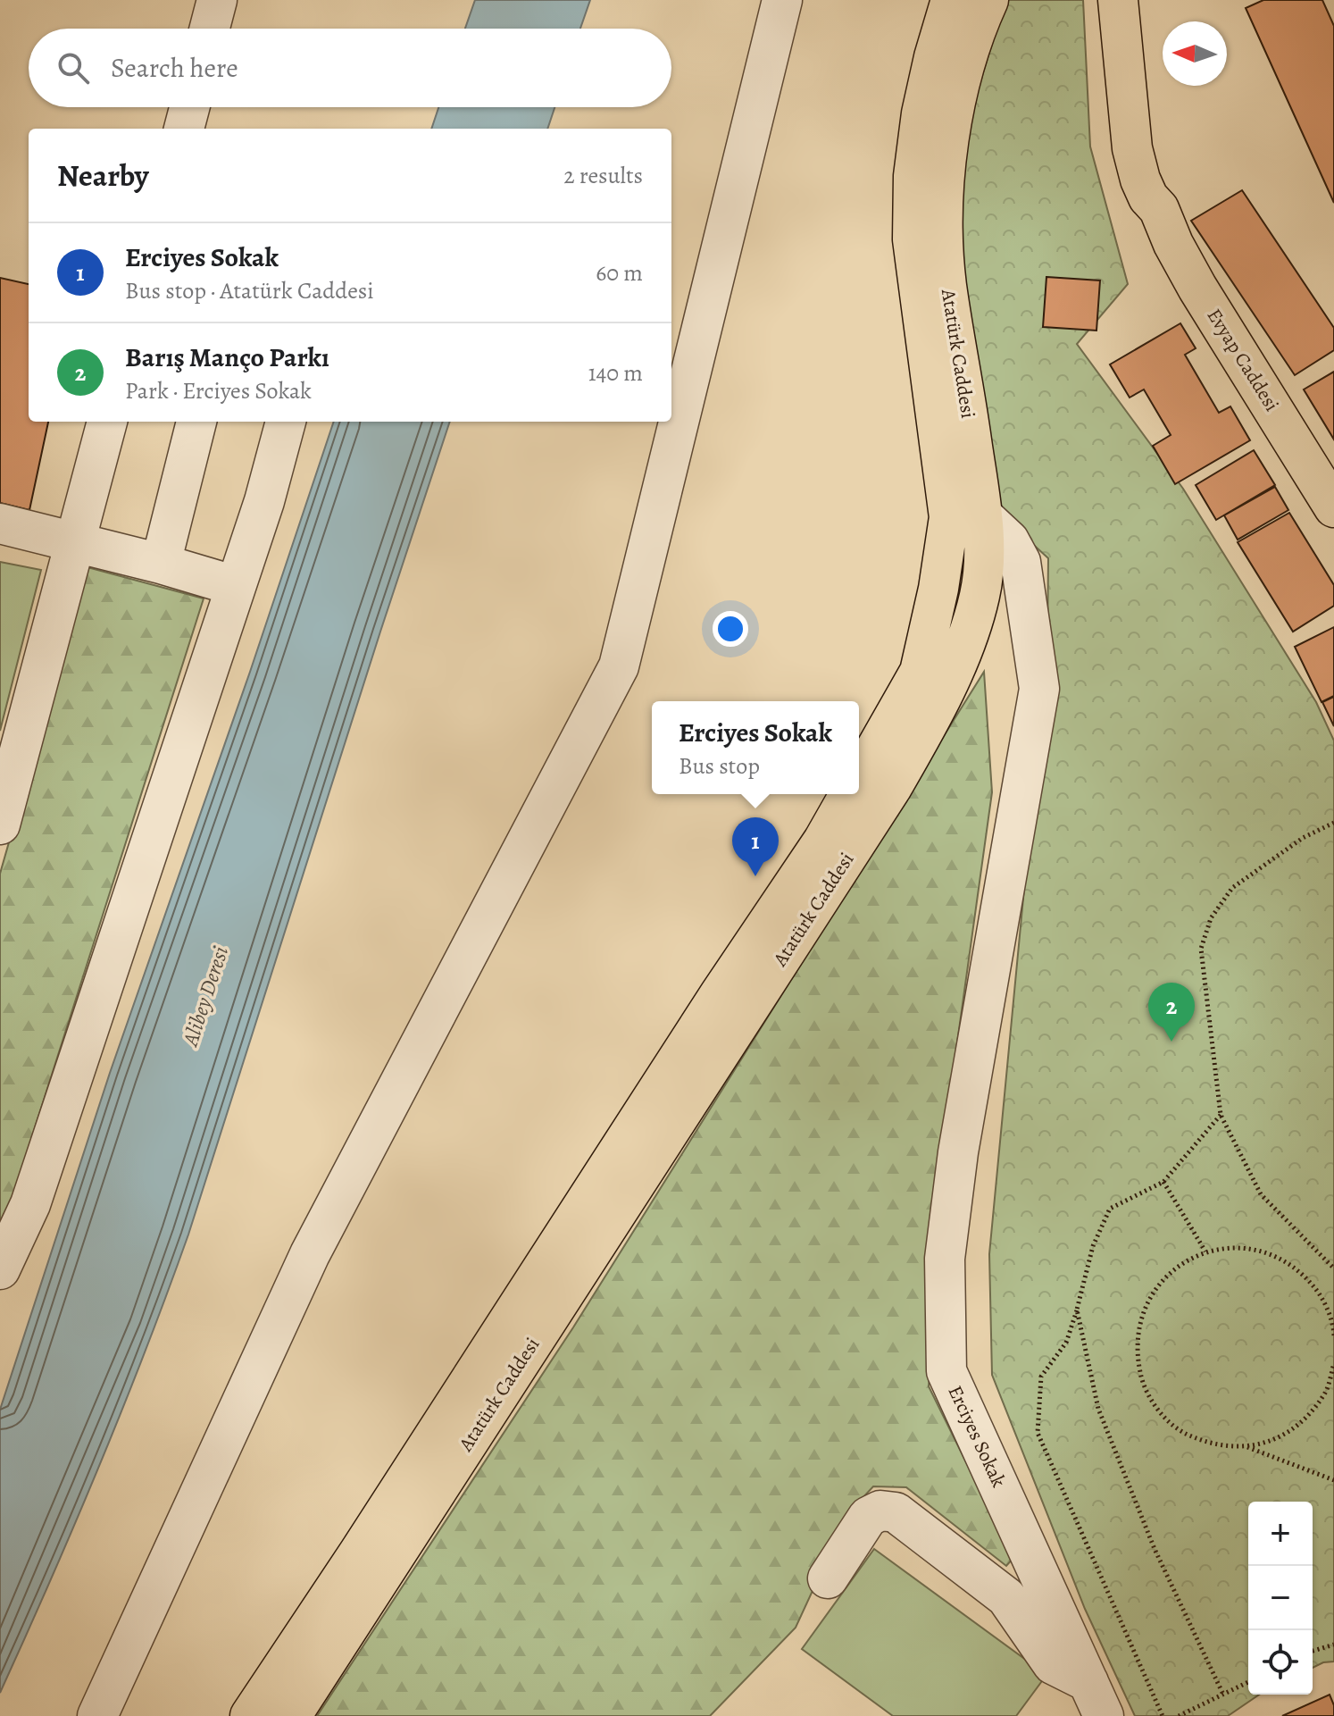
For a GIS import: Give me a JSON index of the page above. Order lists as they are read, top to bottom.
{
  "streets": {
    "main road": ["Atatürk Caddesi", "Evyap Caddesi"],
    "street": ["Erciyes Sokak"]
  },
  "crossings": [
    ["Atatürk Caddesi", "Erciyes Sokak"]
  ],
  "water": ["Alibey Deresi"],
  "north": "left",
  "page": {
    "search": "Search here",
    "heading": ["Nearby", "2 results"],
    "list": [
      {
        "mark": "1",
        "name": "Erciyes Sokak",
        "note": "Bus stop · Atatürk Caddesi",
        "value": "60 m"
      },
      {
        "mark": "2",
        "name": "Barış Manço Parkı",
        "note": "Park · Erciyes Sokak",
        "value": "140 m"
      }
    ],
    "popup": ["Erciyes Sokak", "Bus stop"],
    "pins": ["1", "2"],
    "map_buttons": ["+", "−"]
  }
}
